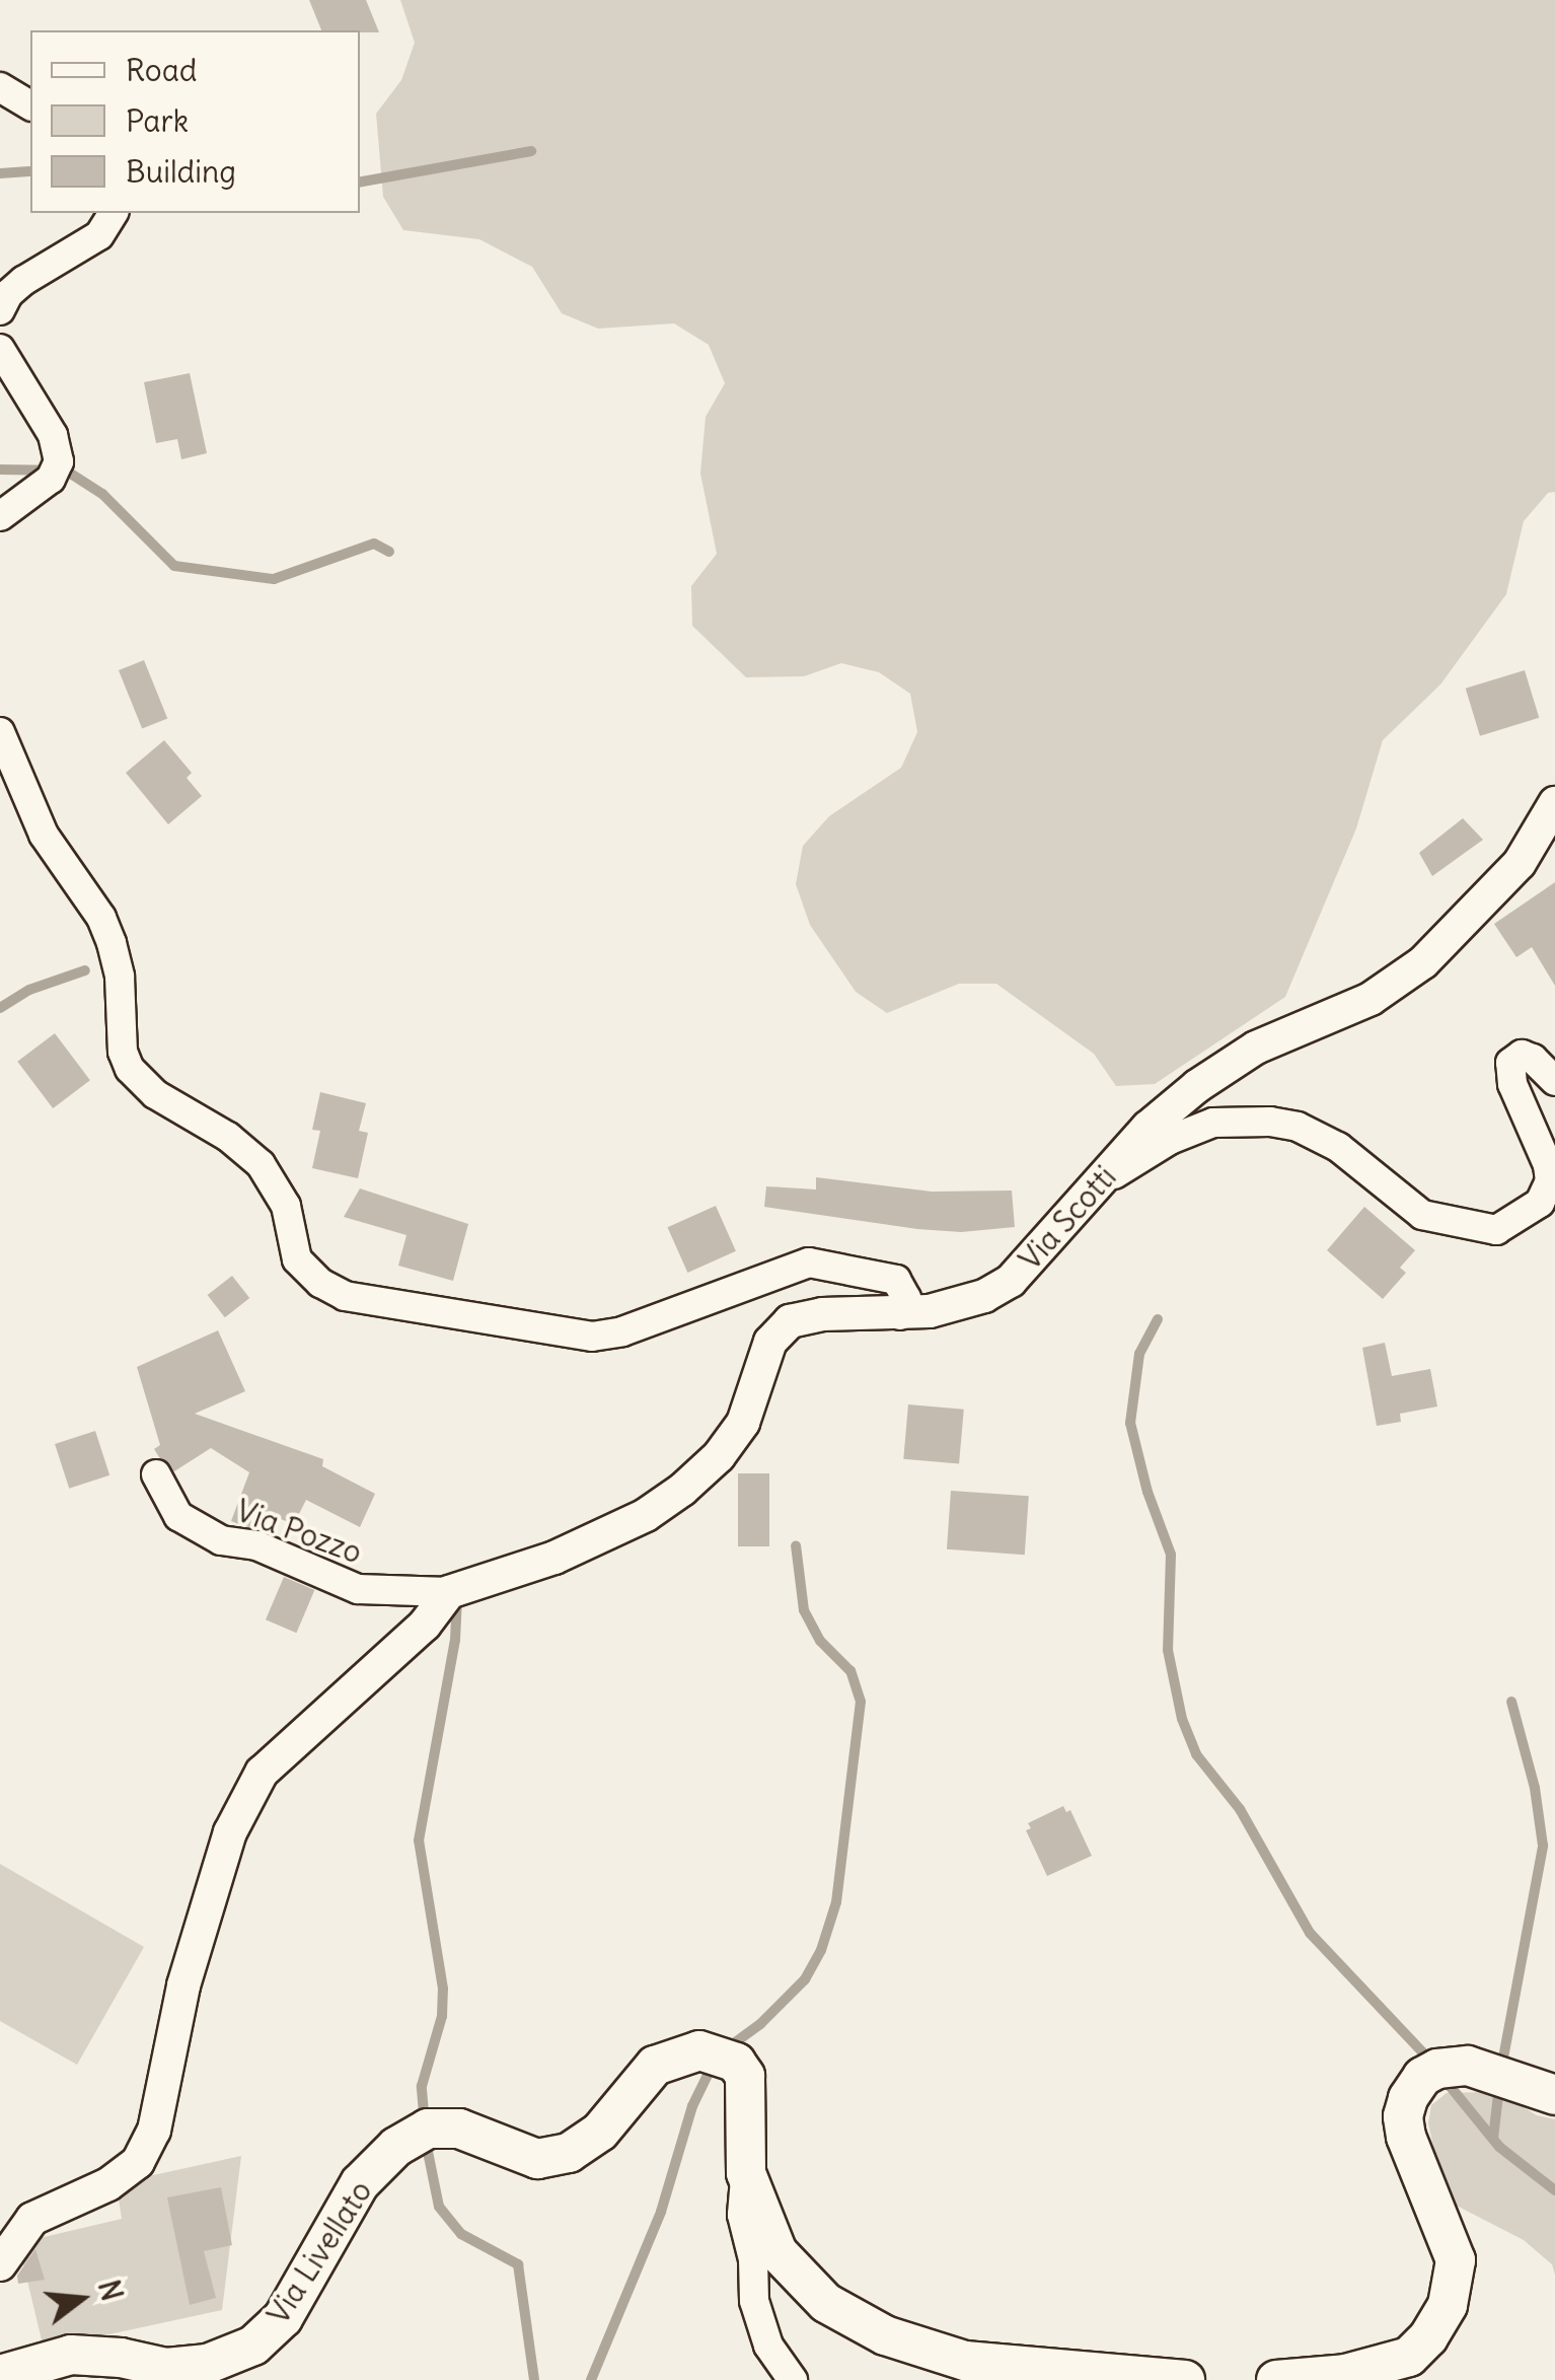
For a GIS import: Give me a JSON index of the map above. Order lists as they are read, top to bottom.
{
  "streets": {
    "main road": ["Via Livellato"],
    "street": ["Via Scotti", "Via Pozzo"]
  },
  "crossings": [
    ["Via Scotti", "Via Pozzo"]
  ],
  "legend": ["Road", "Park", "Building"],
  "north": "right"
}
